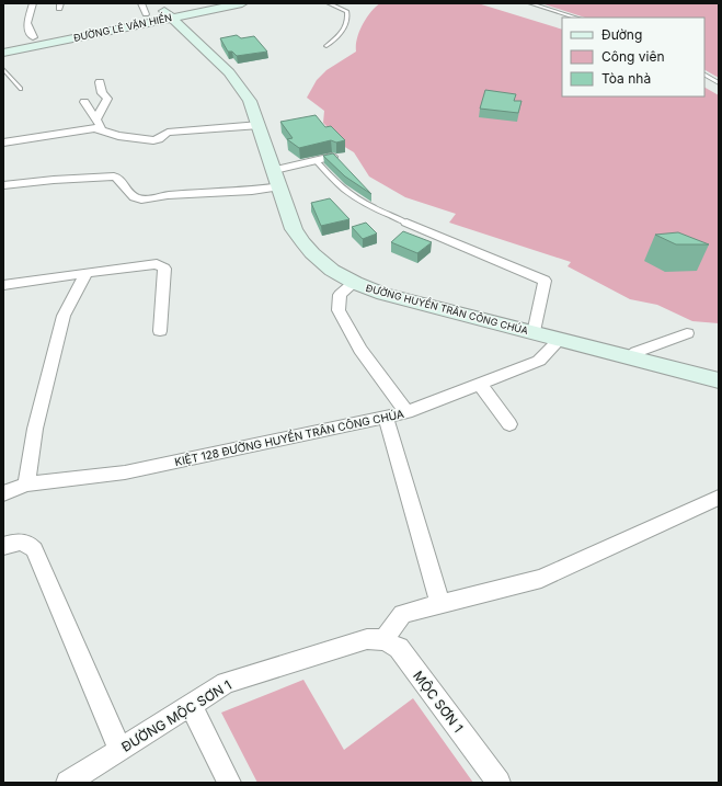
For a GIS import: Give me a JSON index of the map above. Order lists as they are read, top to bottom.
{
  "streets": {
    "street": [
      "ĐƯỜNG LÊ VĂN HIẾN",
      "ĐƯỜNG HUYỀN TRÂN CÔNG CHÚA",
      "KIỆT 128 ĐƯỜNG HUYỀN TRÂN CÔNG CHÚA",
      "MỘC SƠN 1",
      "ĐƯỜNG MỘC SƠN 1"
    ]
  },
  "crossings": [
    ["ĐƯỜNG LÊ VĂN HIẾN", "ĐƯỜNG HUYỀN TRÂN CÔNG CHÚA"],
    ["ĐƯỜNG HUYỀN TRÂN CÔNG CHÚA", "KIỆT 128 ĐƯỜNG HUYỀN TRÂN CÔNG CHÚA"],
    ["MỘC SƠN 1", "ĐƯỜNG MỘC SƠN 1"]
  ],
  "legend": ["Đường", "Công viên", "Tòa nhà"]
}
